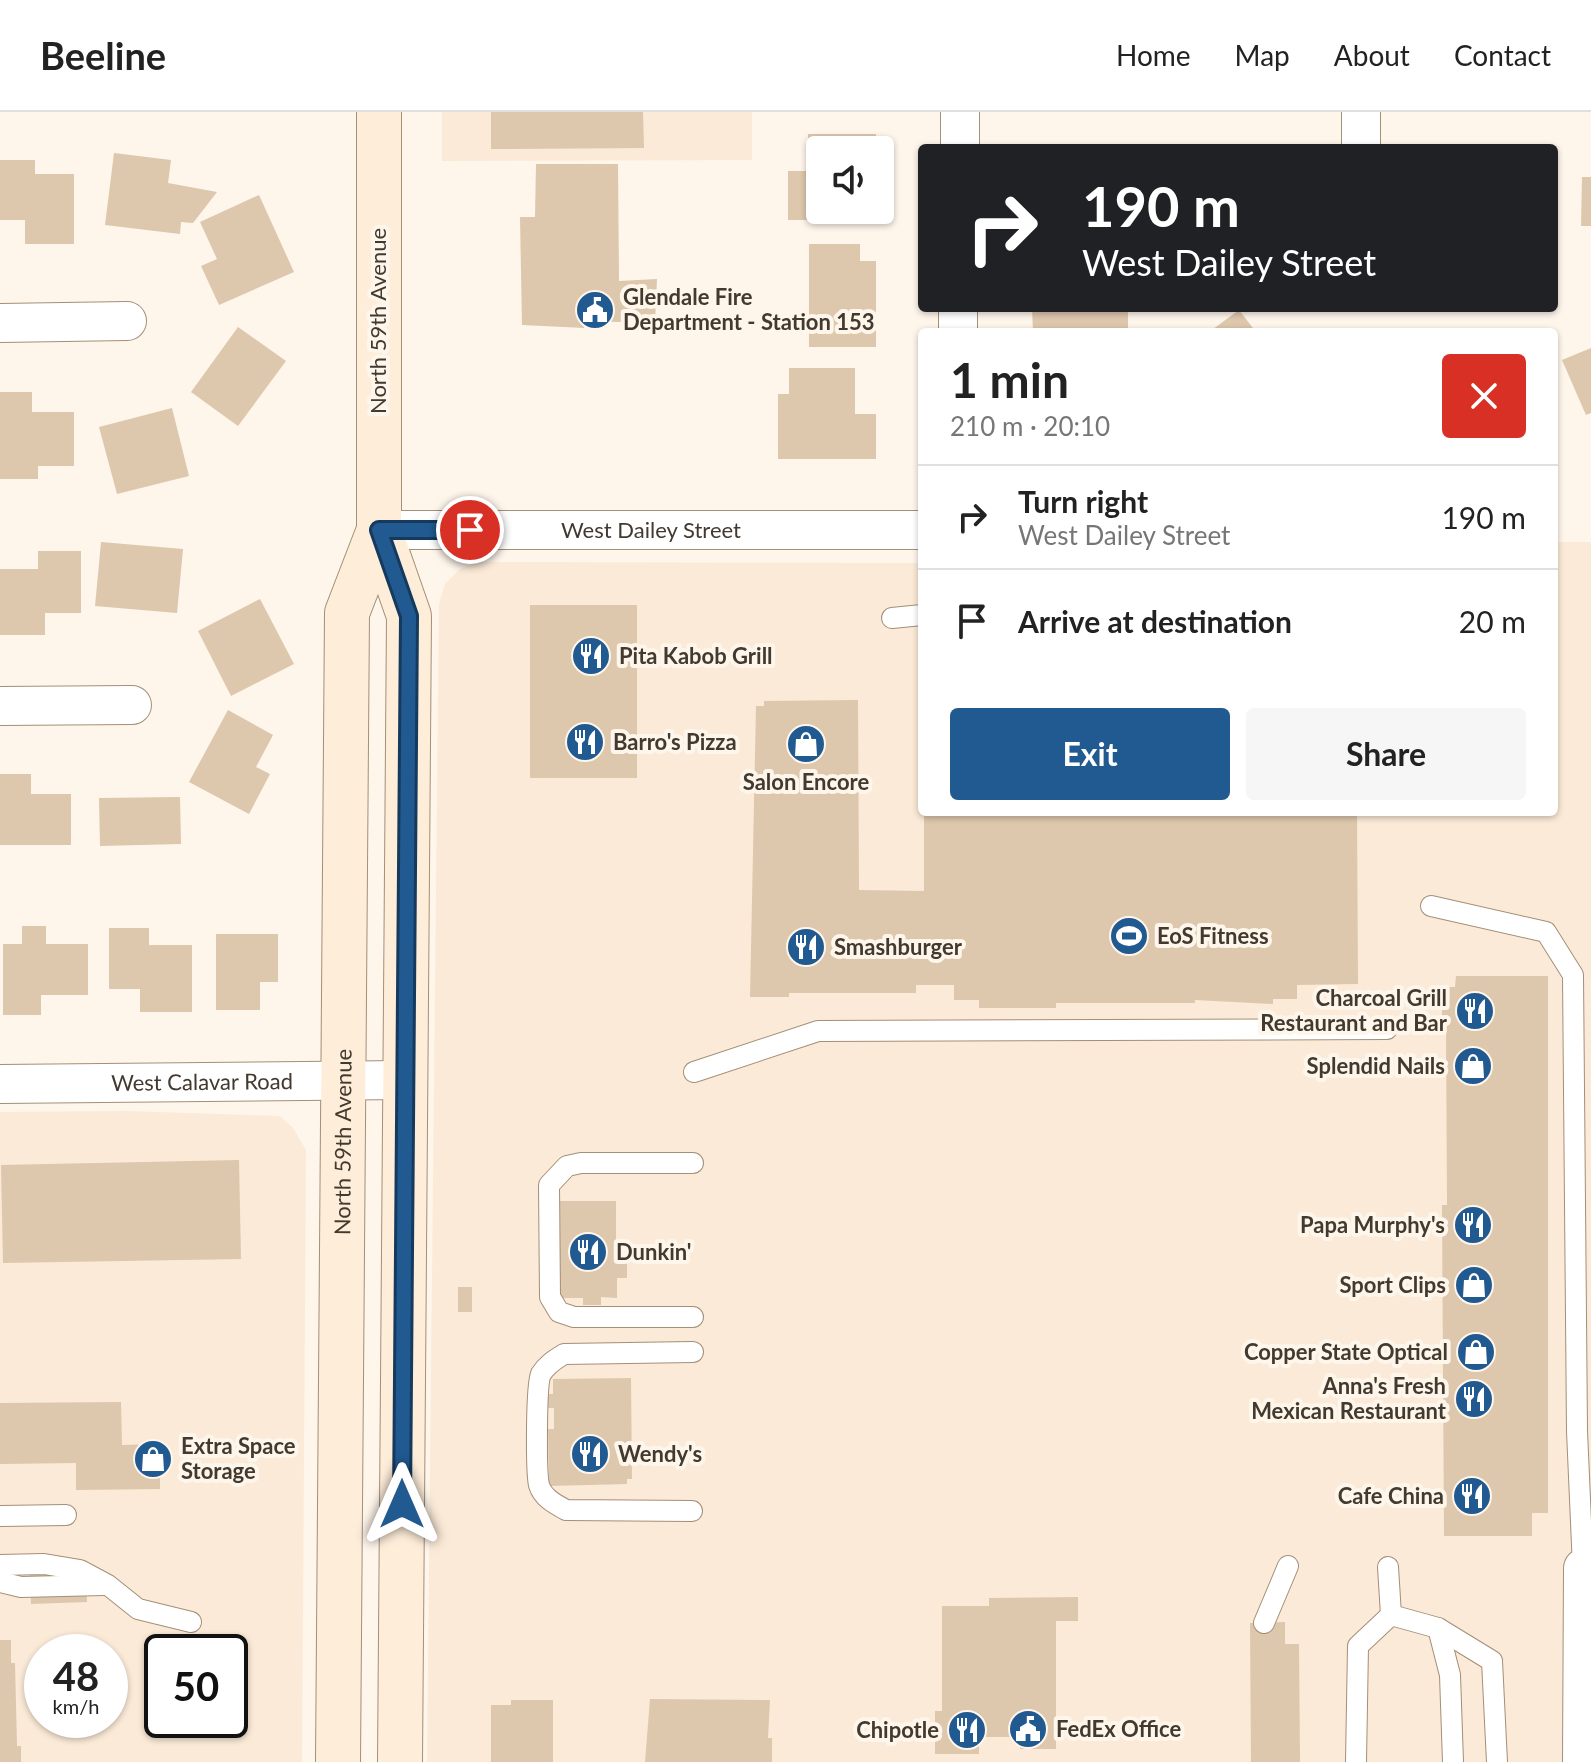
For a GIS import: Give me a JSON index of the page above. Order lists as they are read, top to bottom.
{
  "streets": {
    "main road": ["North 59th Avenue"],
    "street": ["West Dailey Street", "West Calavar Road"]
  },
  "crossings": [
    ["North 59th Avenue", "West Dailey Street"],
    ["North 59th Avenue", "West Calavar Road"]
  ],
  "places": {
    "public building": ["Glendale Fire Department - Station 153", "FedEx Office"],
    "restaurant": [
      "Pita Kabob Grill",
      "Barro's Pizza",
      "Smashburger",
      "Charcoal Grill Restaurant and Bar",
      "Papa Murphy's",
      "Dunkin'",
      "Anna's Fresh Mexican Restaurant",
      "Wendy's",
      "Cafe China",
      "Chipotle"
    ],
    "shop": [
      "Salon Encore",
      "Splendid Nails",
      "Sport Clips",
      "Copper State Optical",
      "Extra Space Storage"
    ],
    "sports": ["EoS Fitness"]
  },
  "page": {
    "header": "Beeline",
    "nav": [
      "Home",
      "Map",
      "About",
      "Contact"
    ],
    "turn": ["190 m", "West Dailey Street"],
    "heading": ["1 min", "210 m · 20:10"],
    "list": [
      {
        "name": "Turn right",
        "note": "West Dailey Street",
        "value": "190 m"
      },
      {
        "name": "Arrive at destination",
        "value": "20 m"
      }
    ],
    "buttons": ["Exit", "Share"],
    "speed": "48 km/h",
    "limit": "50"
  }
}
